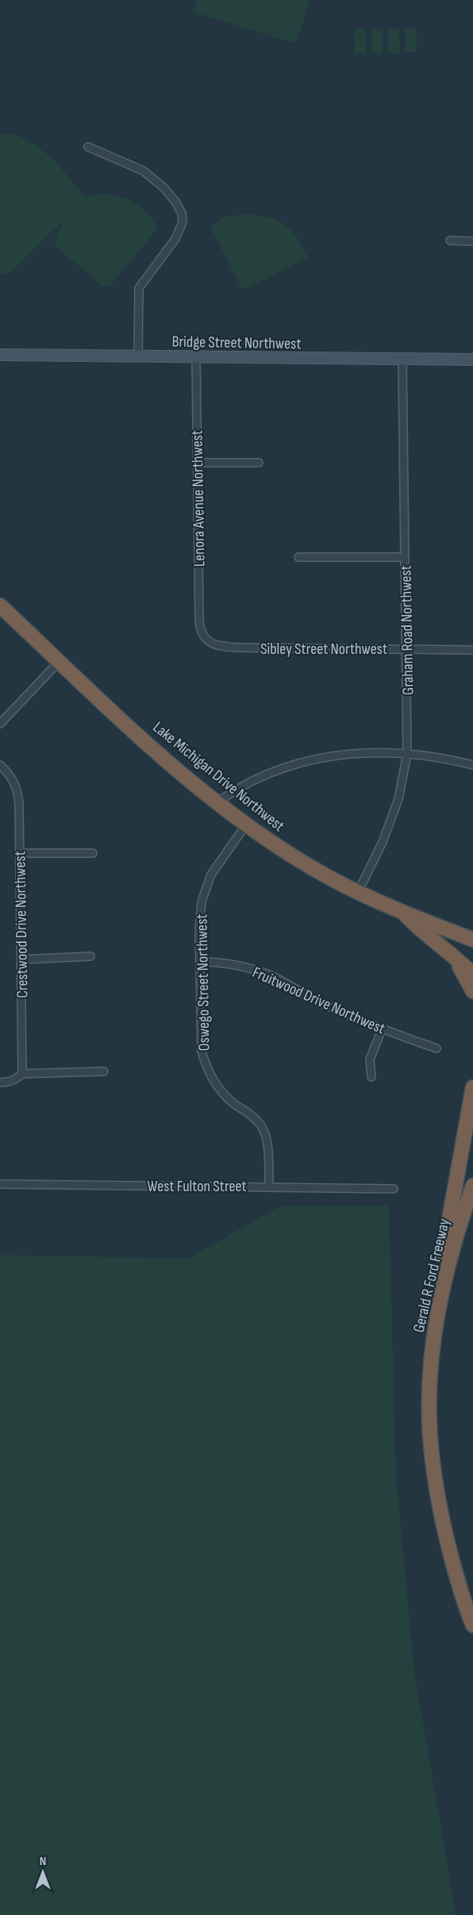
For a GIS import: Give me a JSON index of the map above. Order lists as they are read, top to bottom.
{
  "streets": {
    "highway": ["Lake Michigan Drive Northwest", "Gerald R Ford Freeway"],
    "main road": ["Bridge Street Northwest"],
    "street": [
      "Lenora Avenue Northwest",
      "Graham Road Northwest",
      "Sibley Street Northwest",
      "Crestwood Drive Northwest",
      "Oswego Street Northwest",
      "Fruitwood Drive Northwest",
      "West Fulton Street"
    ]
  },
  "crossings": [
    ["Bridge Street Northwest", "Lenora Avenue Northwest"],
    ["Bridge Street Northwest", "Graham Road Northwest"],
    ["Lenora Avenue Northwest", "Sibley Street Northwest"],
    ["Graham Road Northwest", "Sibley Street Northwest"],
    ["Graham Road Northwest", "Lake Michigan Drive Northwest"],
    ["Lake Michigan Drive Northwest", "Oswego Street Northwest"],
    ["Oswego Street Northwest", "Fruitwood Drive Northwest"],
    ["Oswego Street Northwest", "West Fulton Street"]
  ],
  "north": "top"
}
